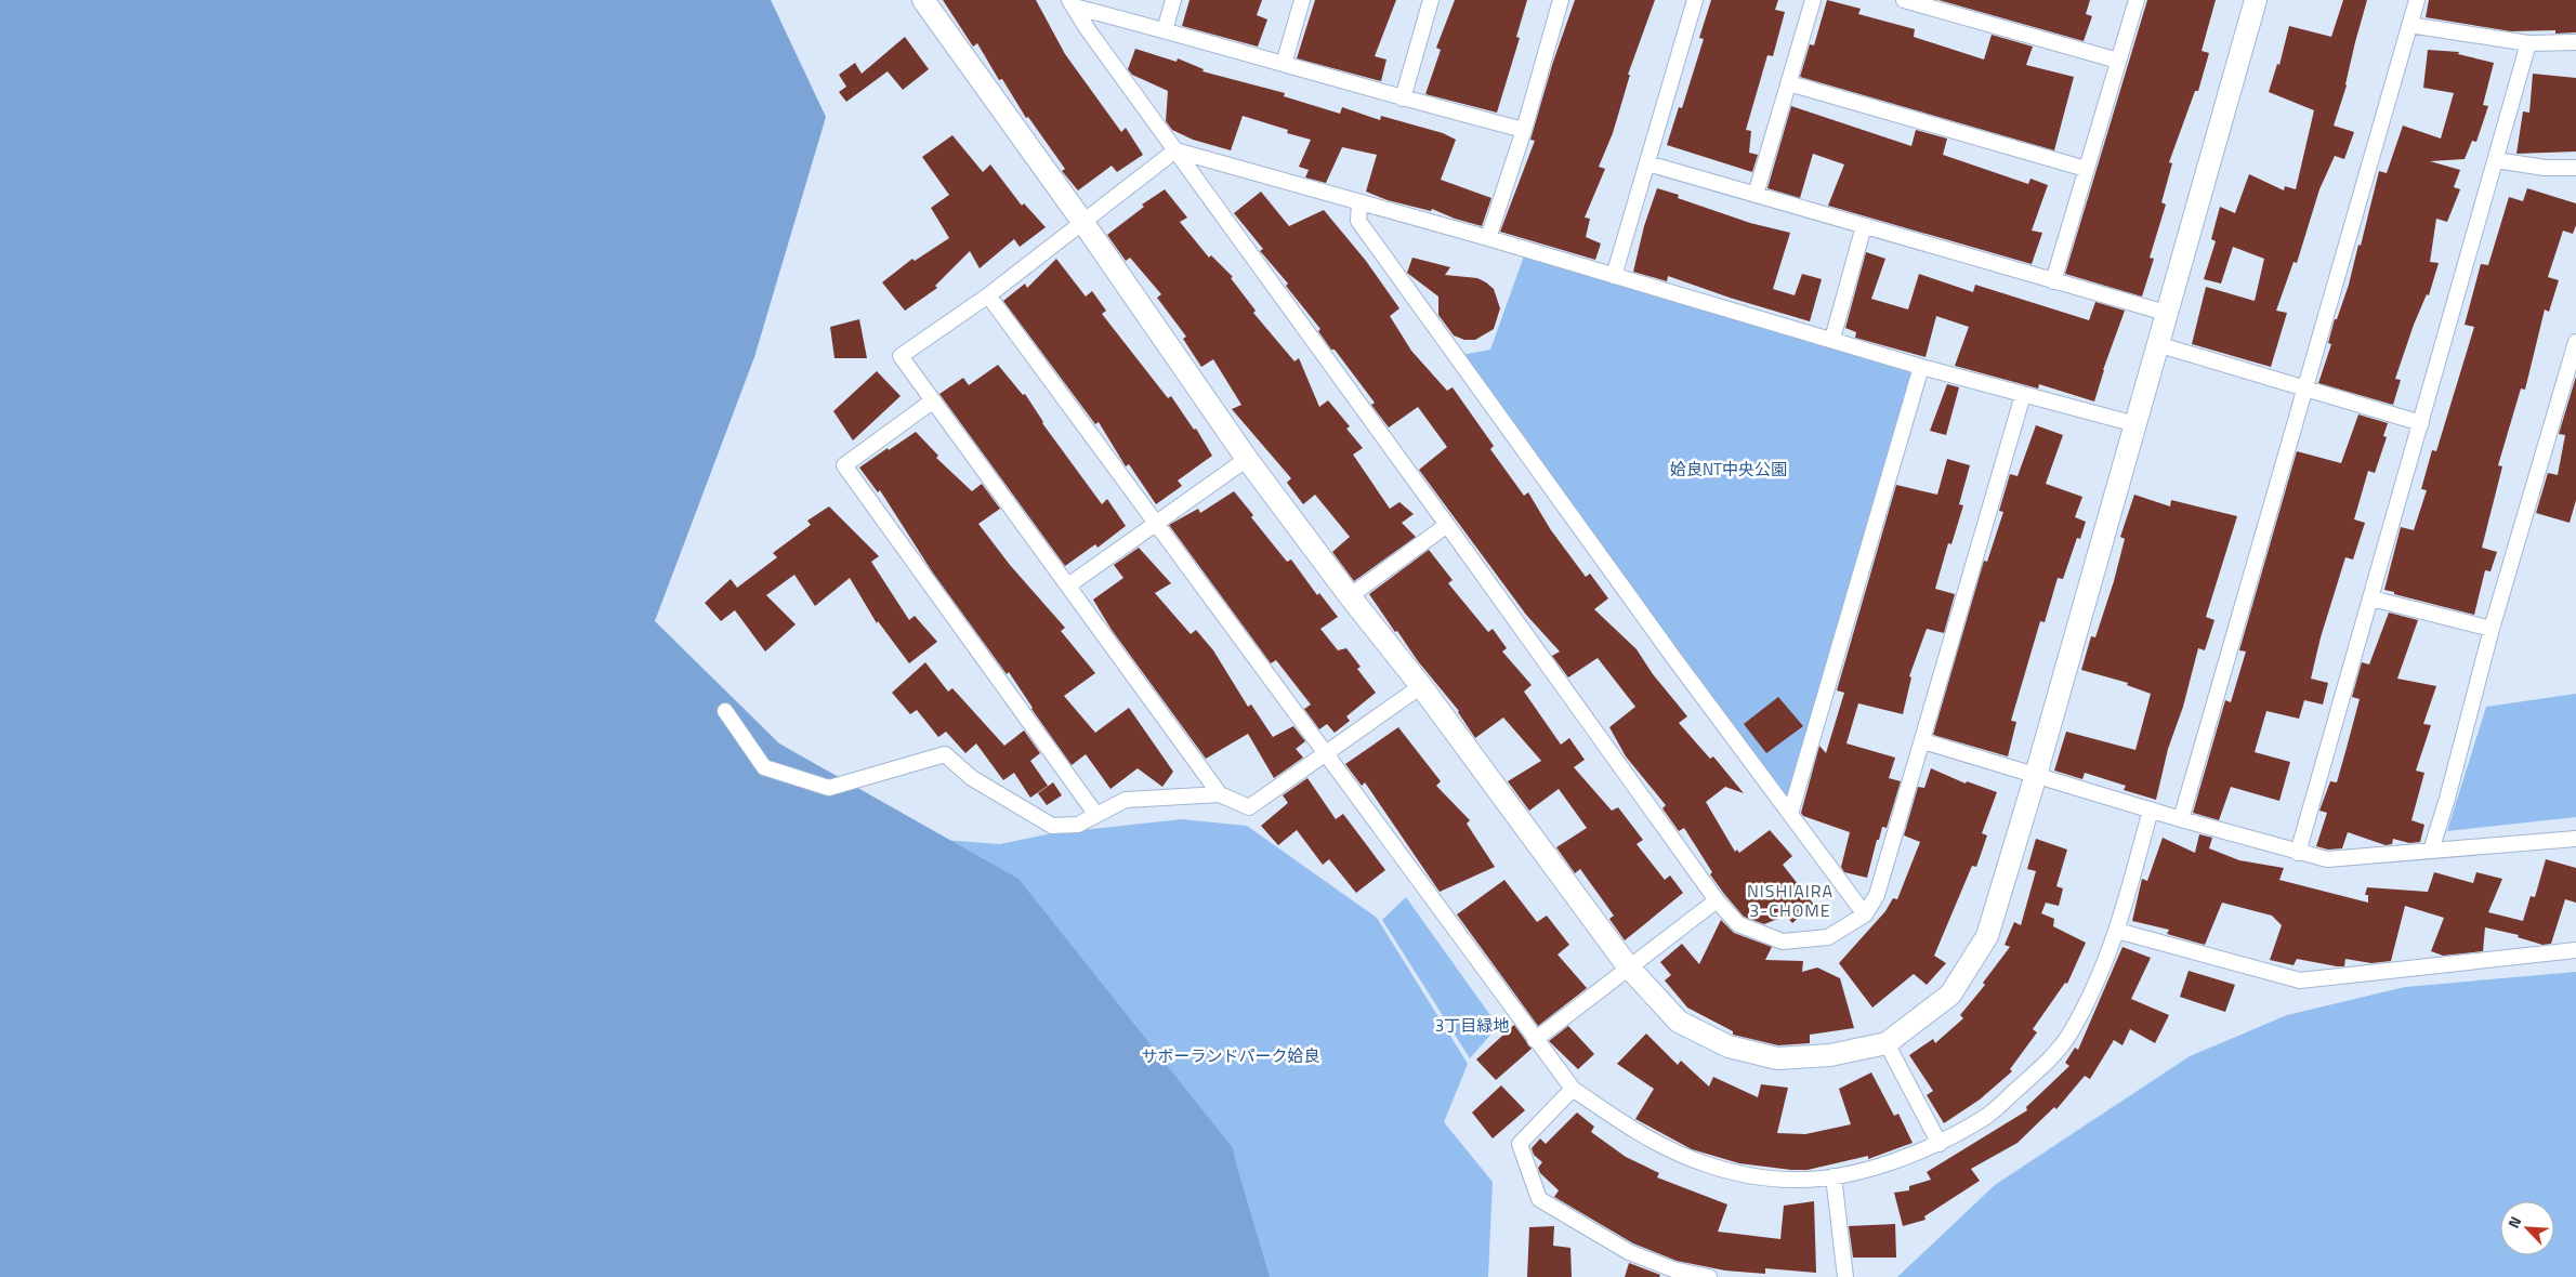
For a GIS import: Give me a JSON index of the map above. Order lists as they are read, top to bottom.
{
  "districts": ["NISHIAIRA 3-CHOME"],
  "parks": ["姶良NT中央公園", "3丁目緑地", "サボーランドパーク姶良"],
  "north": "top left"
}
